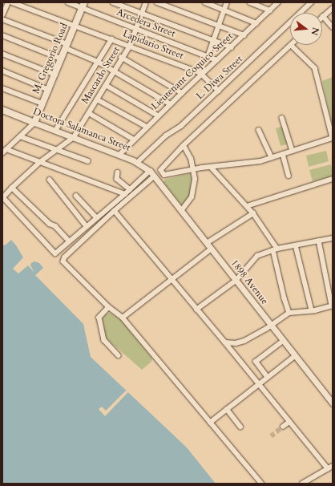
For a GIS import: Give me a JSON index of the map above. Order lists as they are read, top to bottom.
{
  "streets": {
    "main road": ["M. Gregorio Road", "Doctora Salamanca Street"],
    "street": [
      "Arcedera Street",
      "Lapidario Street",
      "Lieutenant Coquico Street",
      "Mascardo Street",
      "L. Diwa Street",
      "1898 Avenue"
    ]
  },
  "crossings": [
    ["Arcedera Street", "M. Gregorio Road"],
    ["Arcedera Street", "Lieutenant Coquico Street"],
    ["Arcedera Street", "Mascardo Street"],
    ["Lapidario Street", "M. Gregorio Road"],
    ["Lapidario Street", "Lieutenant Coquico Street"],
    ["Lapidario Street", "Mascardo Street"],
    ["Lapidario Street", "L. Diwa Street"],
    ["M. Gregorio Road", "Doctora Salamanca Street"],
    ["Lieutenant Coquico Street", "Doctora Salamanca Street"],
    ["Mascardo Street", "Doctora Salamanca Street"],
    ["L. Diwa Street", "Doctora Salamanca Street"],
    ["Doctora Salamanca Street", "1898 Avenue"]
  ],
  "north": "right"
}
